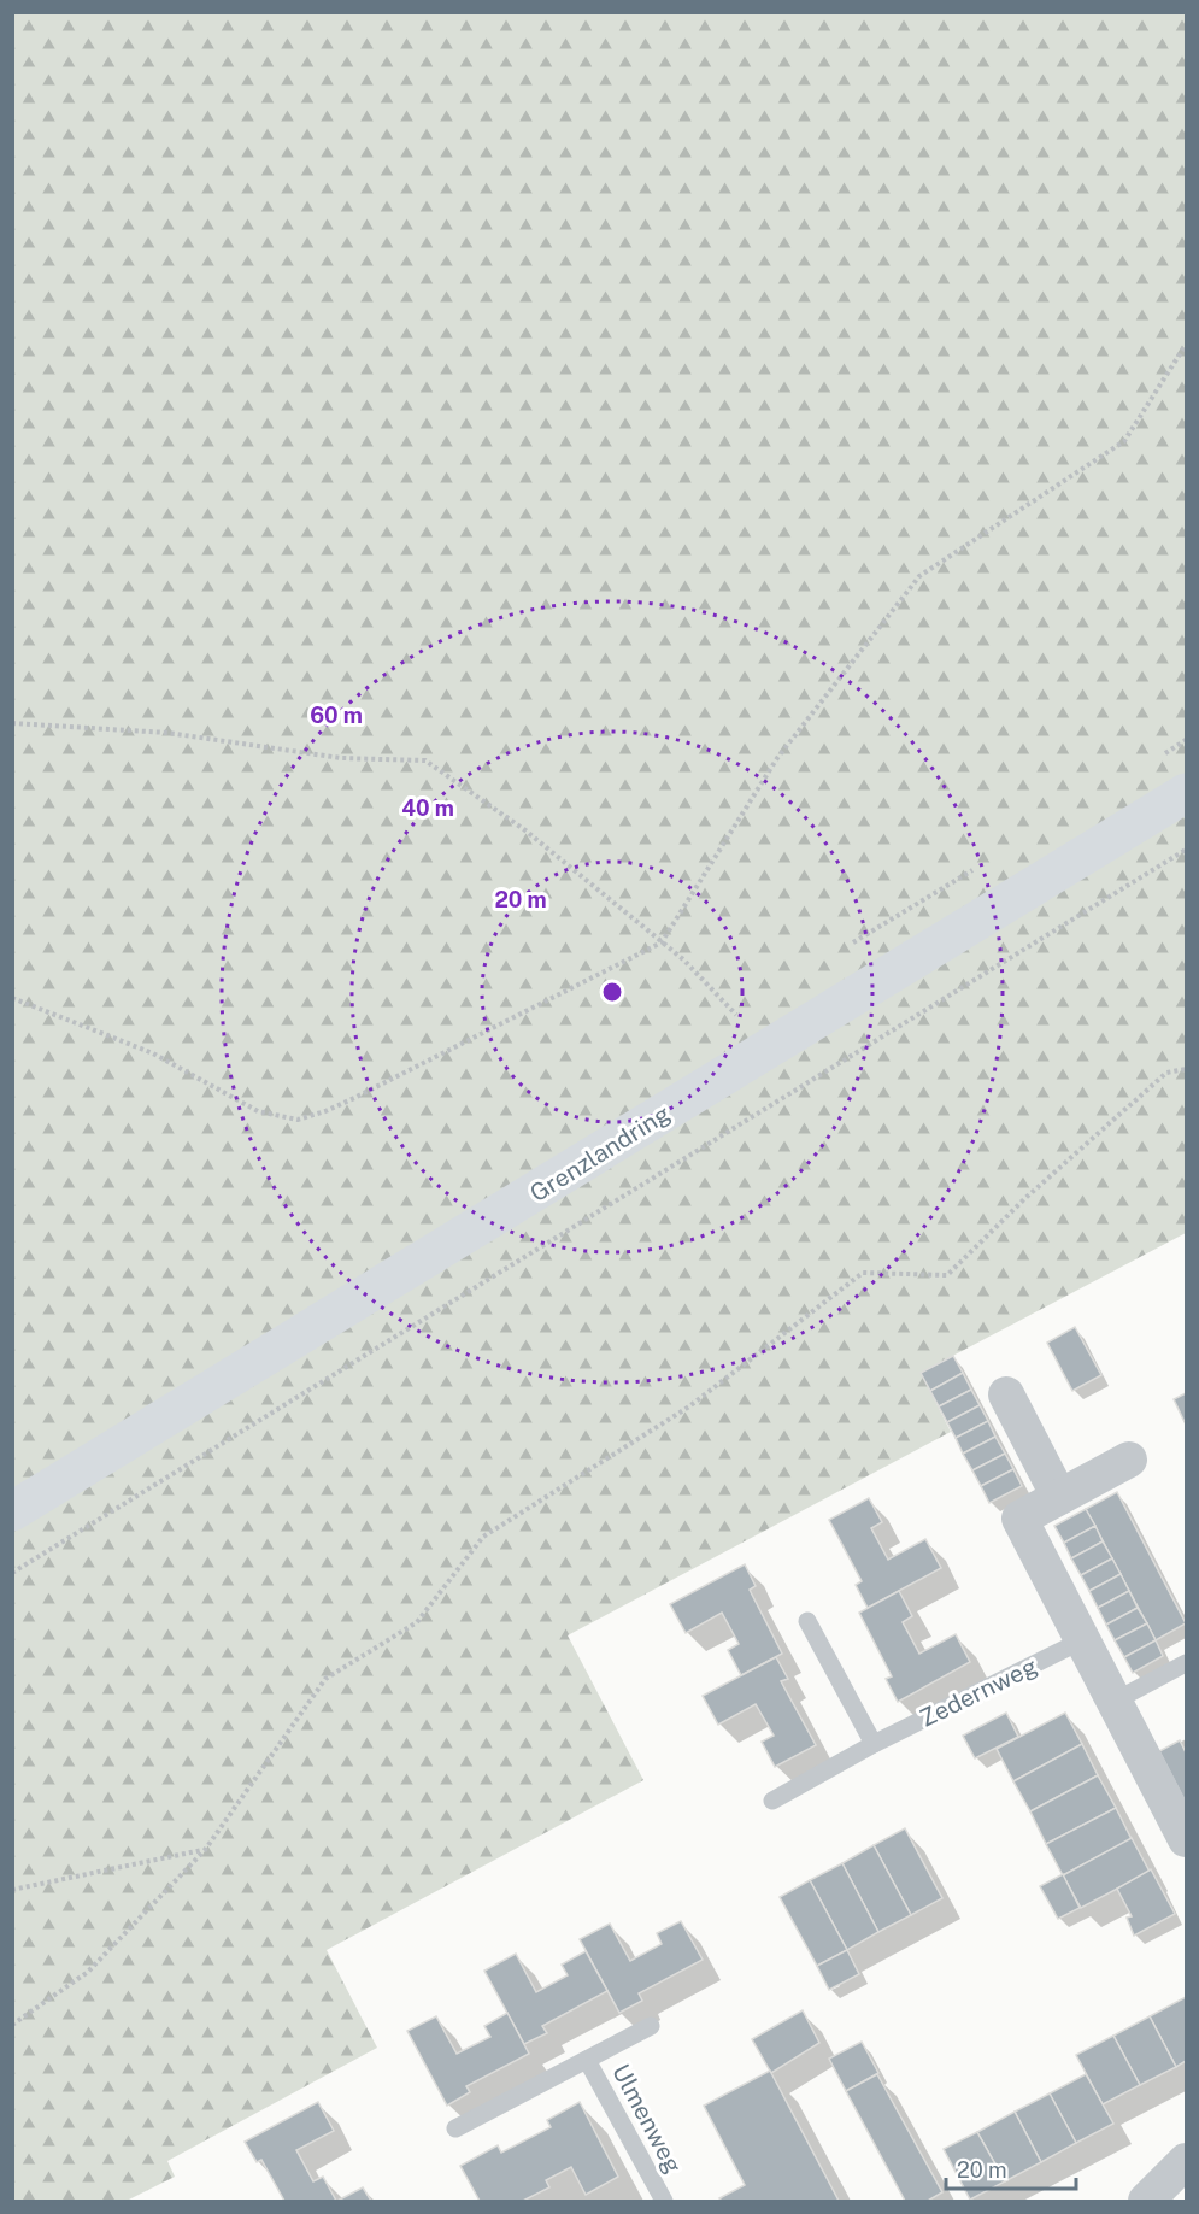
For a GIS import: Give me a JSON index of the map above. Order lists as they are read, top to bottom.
{
  "streets": {
    "main road": ["Grenzlandring"],
    "lane": ["Zedernweg", "Ulmenweg"]
  },
  "scale_bar": "20 m",
  "rings": ["60 m", "40 m", "20 m"]
}
